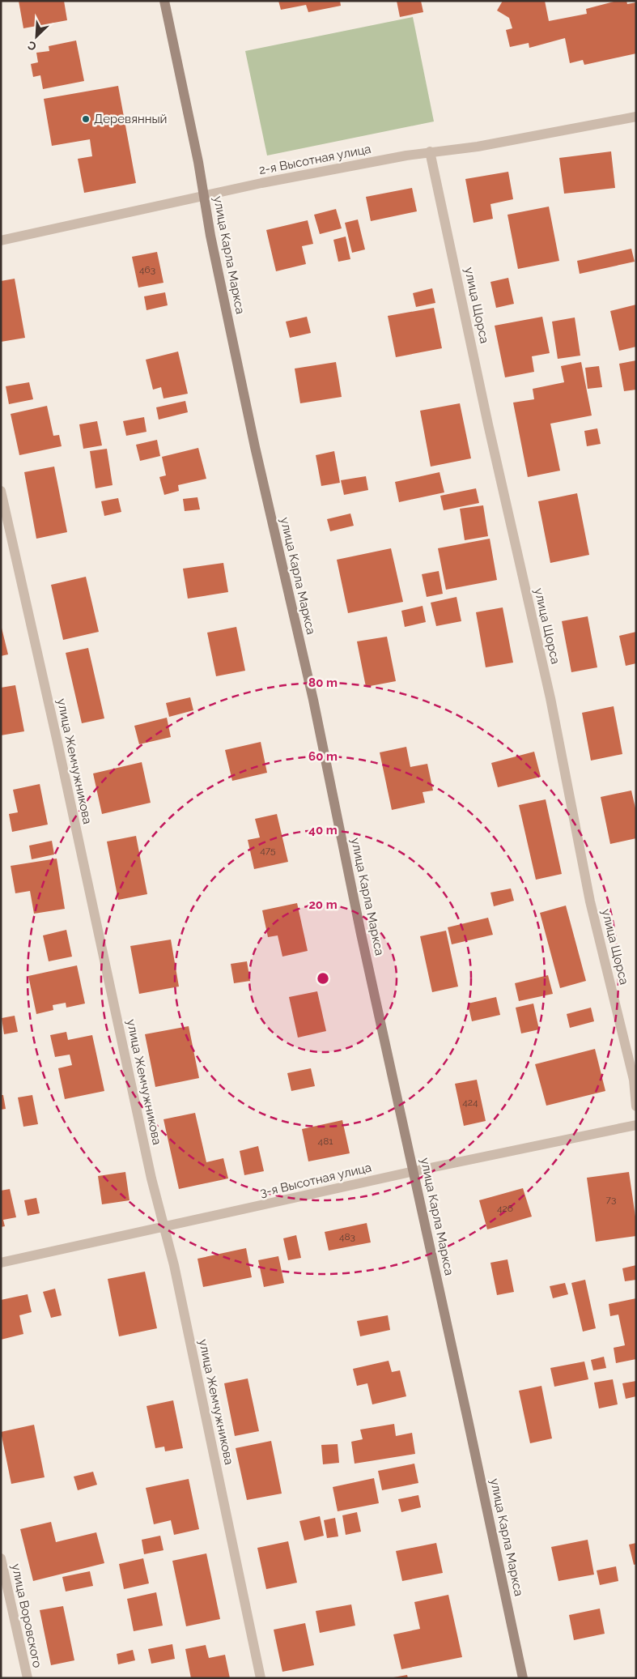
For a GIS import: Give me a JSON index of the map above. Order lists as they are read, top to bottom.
{
  "streets": {
    "main road": ["улица Карла Маркса"],
    "street": [
      "2-я Высотная улица",
      "улица Щорса",
      "улица Жемчужникова",
      "3-я Высотная улица",
      "улица Воровского"
    ]
  },
  "crossings": [
    ["2-я Высотная улица", "улица Карла Маркса"],
    ["2-я Высотная улица", "улица Щорса"],
    ["улица Карла Маркса", "3-я Высотная улица"],
    ["улица Жемчужникова", "3-я Высотная улица"]
  ],
  "places": ["Деревянный"],
  "house_numbers": [
    "463",
    "475",
    "424",
    "481",
    "73",
    "426",
    "483"
  ],
  "north": "bottom left",
  "rings": [
    "80 m",
    "60 m",
    "40 m",
    "20 m"
  ]
}
